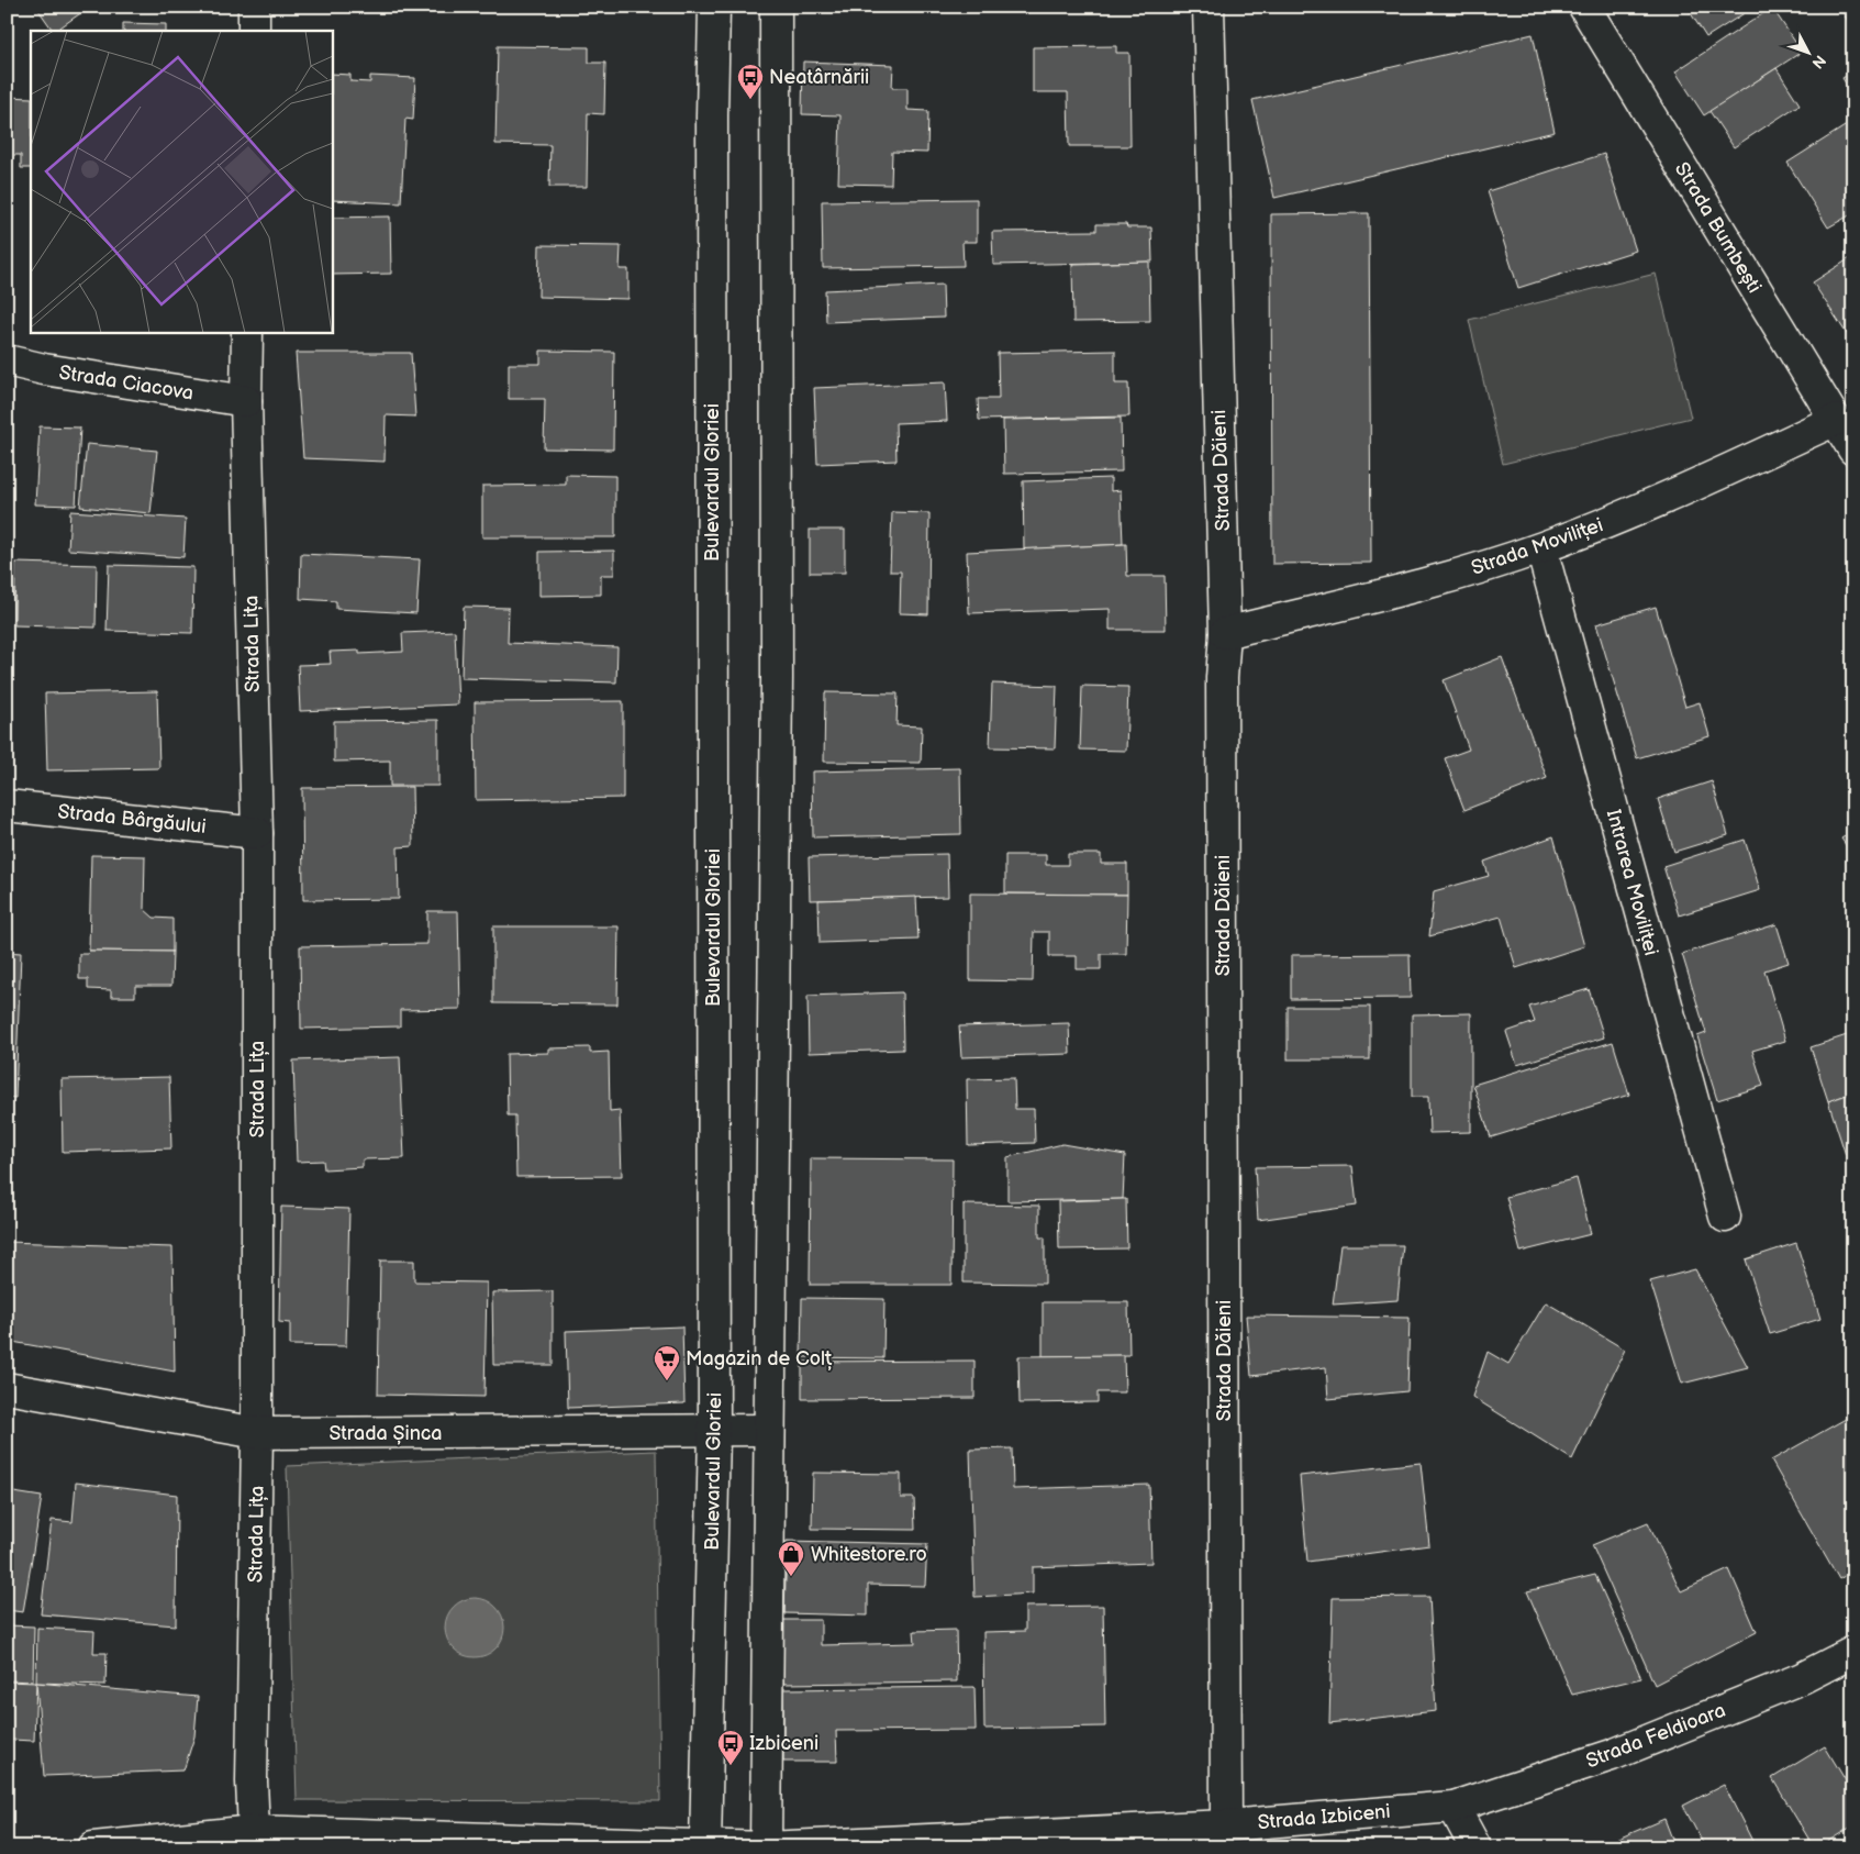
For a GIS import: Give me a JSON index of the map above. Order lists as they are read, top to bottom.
{
  "streets": {
    "street": [
      "Strada Bumbești",
      "Strada Ciacova",
      "Strada Dăieni",
      "Bulevardul Gloriei",
      "Strada Moviliței",
      "Strada Lița",
      "Strada Bârgăului",
      "Intrarea Moviliței",
      "Strada Șinca",
      "Strada Feldioara",
      "Strada Izbiceni"
    ]
  },
  "crossings": [
    ["Strada Bumbești", "Strada Moviliței"],
    ["Strada Ciacova", "Strada Lița"],
    ["Strada Dăieni", "Strada Moviliței"],
    ["Strada Dăieni", "Strada Izbiceni"],
    ["Bulevardul Gloriei", "Strada Șinca"],
    ["Bulevardul Gloriei", "Strada Izbiceni"],
    ["Strada Moviliței", "Intrarea Moviliței"],
    ["Strada Lița", "Strada Bârgăului"],
    ["Strada Lița", "Strada Șinca"],
    ["Strada Lița", "Strada Izbiceni"],
    ["Strada Feldioara", "Strada Izbiceni"]
  ],
  "places": {
    "bus stop": ["Neatârnării", "Izbiceni"],
    "supermarket": ["Magazin de Colț"],
    "shop": ["Whitestore.ro"]
  },
  "north": "bottom right"
}
